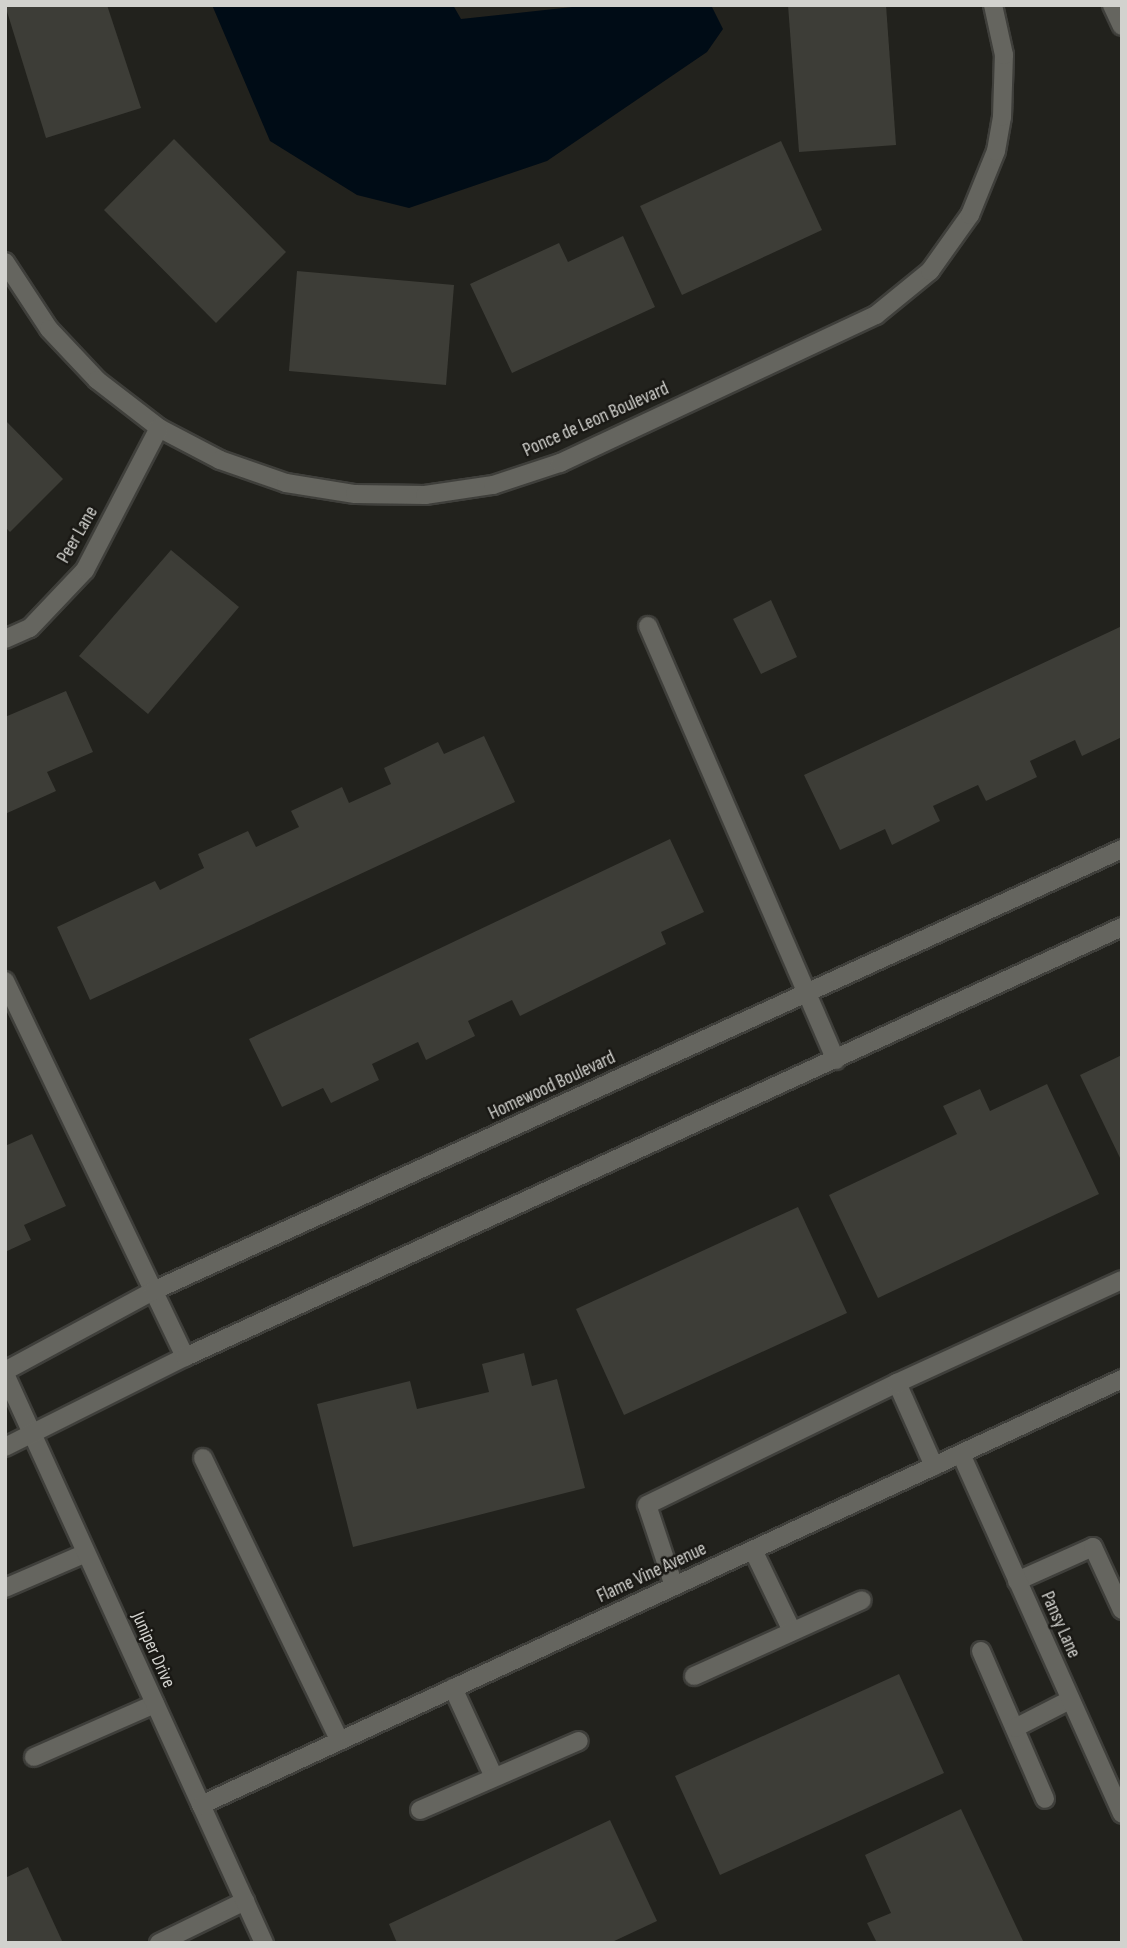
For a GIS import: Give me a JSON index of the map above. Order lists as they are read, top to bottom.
{
  "streets": {
    "street": [
      "Ponce de Leon Boulevard",
      "Peer Lane",
      "Homewood Boulevard",
      "Flame Vine Avenue",
      "Pansy Lane",
      "Juniper Drive"
    ]
  },
  "crossings": [
    ["Ponce de Leon Boulevard", "Peer Lane"],
    ["Homewood Boulevard", "Juniper Drive"],
    ["Flame Vine Avenue", "Pansy Lane"],
    ["Flame Vine Avenue", "Juniper Drive"]
  ]
}
